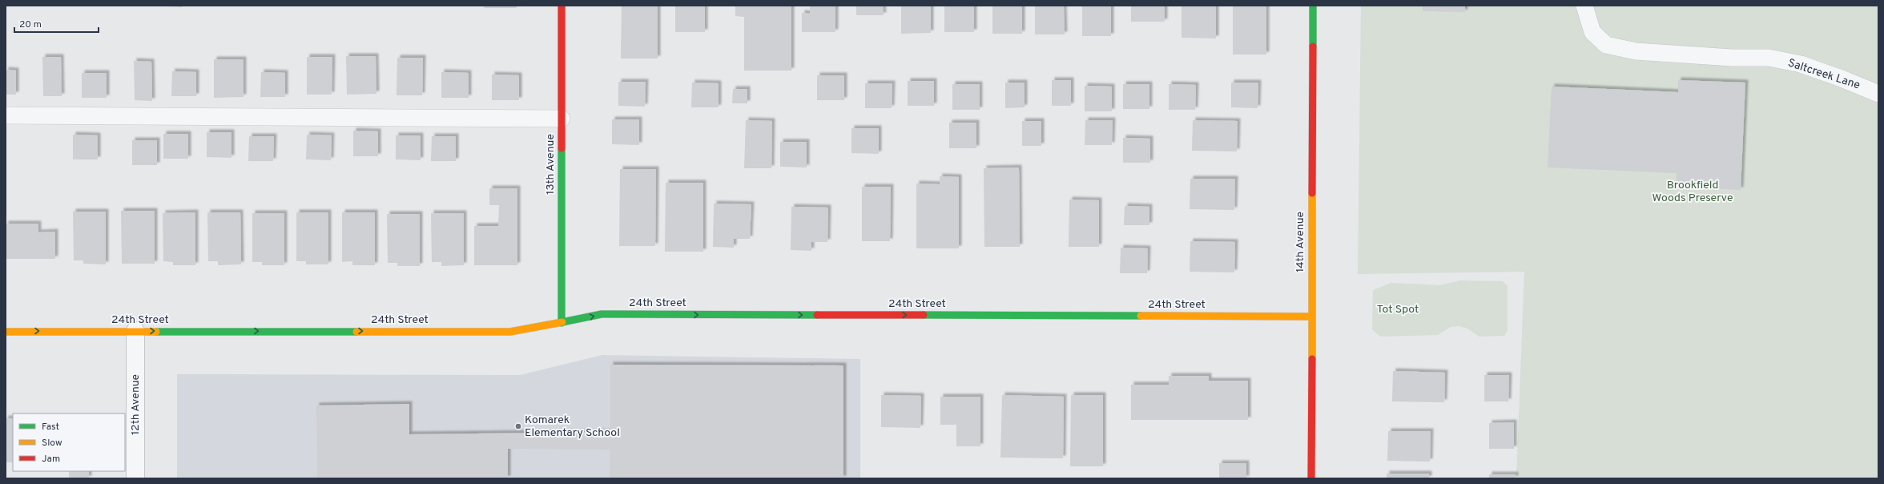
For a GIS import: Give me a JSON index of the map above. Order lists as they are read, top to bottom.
{
  "streets": {
    "street": [
      "13th Avenue",
      "14th Avenue",
      "24th Street",
      "12th Avenue"
    ],
    "lane": ["Saltcreek Lane"]
  },
  "crossings": [
    ["13th Avenue", "24th Street"],
    ["14th Avenue", "24th Street"],
    ["24th Street", "12th Avenue"]
  ],
  "one_way": ["24th Street"],
  "parks": ["Brookfield Woods Preserve", "Tot Spot"],
  "places": ["Komarek Elementary School"],
  "legend": ["Fast", "Slow", "Jam"],
  "scale_bar": "20 m"
}
